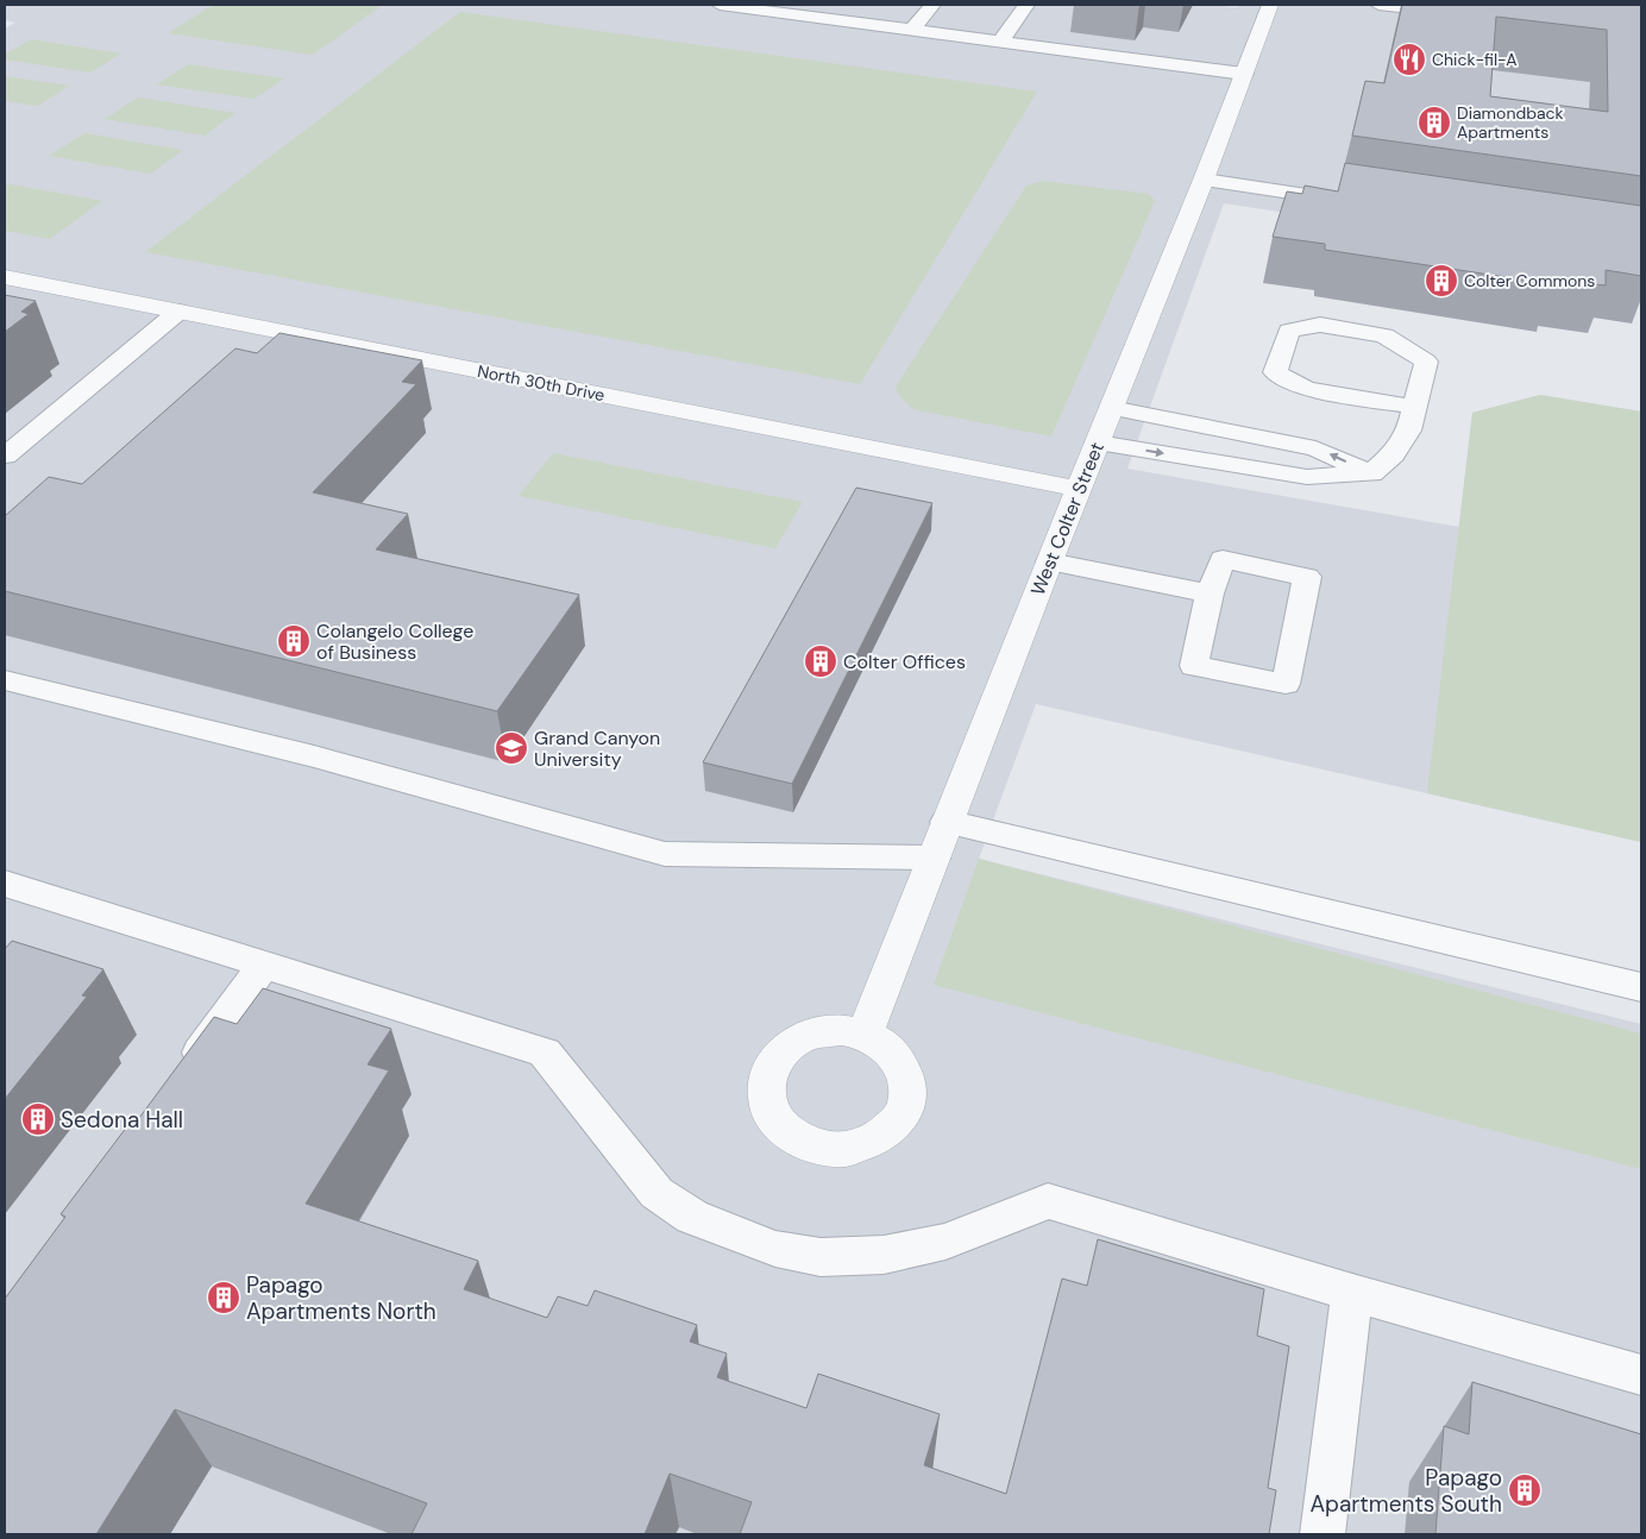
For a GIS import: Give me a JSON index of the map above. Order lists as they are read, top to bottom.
{
  "streets": {
    "street": ["North 30th Drive", "West Colter Street"]
  },
  "crossings": [
    ["North 30th Drive", "West Colter Street"]
  ],
  "places": {
    "restaurant": ["Chick-fil-A"],
    "building": [
      "Diamondback Apartments",
      "Colter Commons",
      "Colangelo College of Business",
      "Colter Offices",
      "Sedona Hall",
      "Papago Apartments North",
      "Papago Apartments South"
    ],
    "school or university": ["Grand Canyon University"]
  }
}
